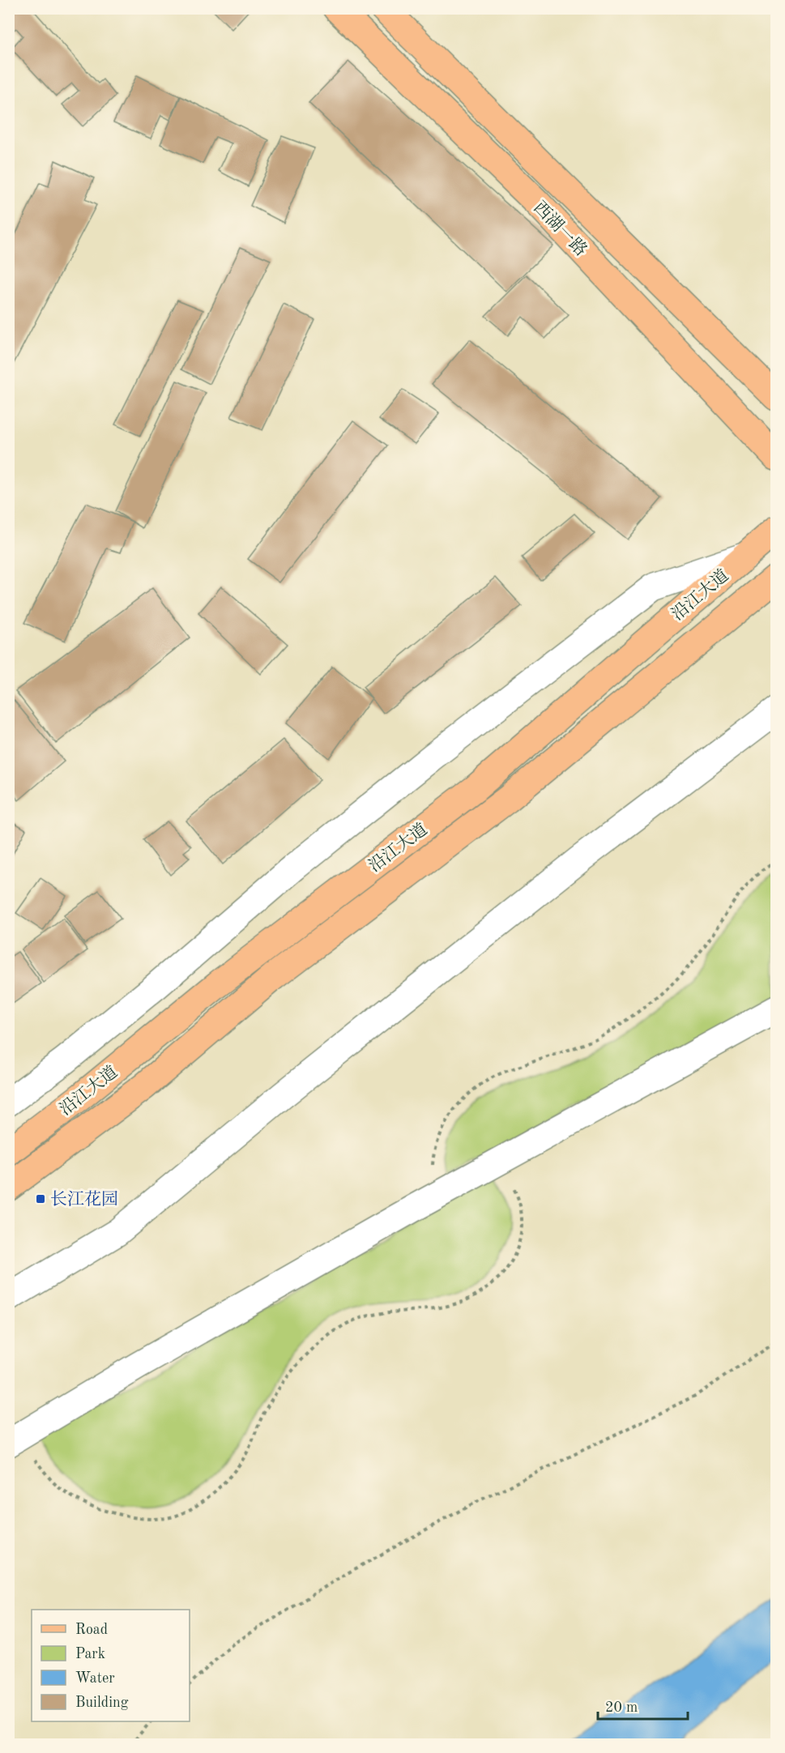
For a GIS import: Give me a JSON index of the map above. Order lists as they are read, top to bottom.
{
  "streets": {
    "main road": ["西湖一路", "沿江大道"]
  },
  "places": {
    "transit": ["长江花园"]
  },
  "legend": [
    "Road",
    "Park",
    "Water",
    "Building"
  ],
  "scale_bar": "20 m"
}
